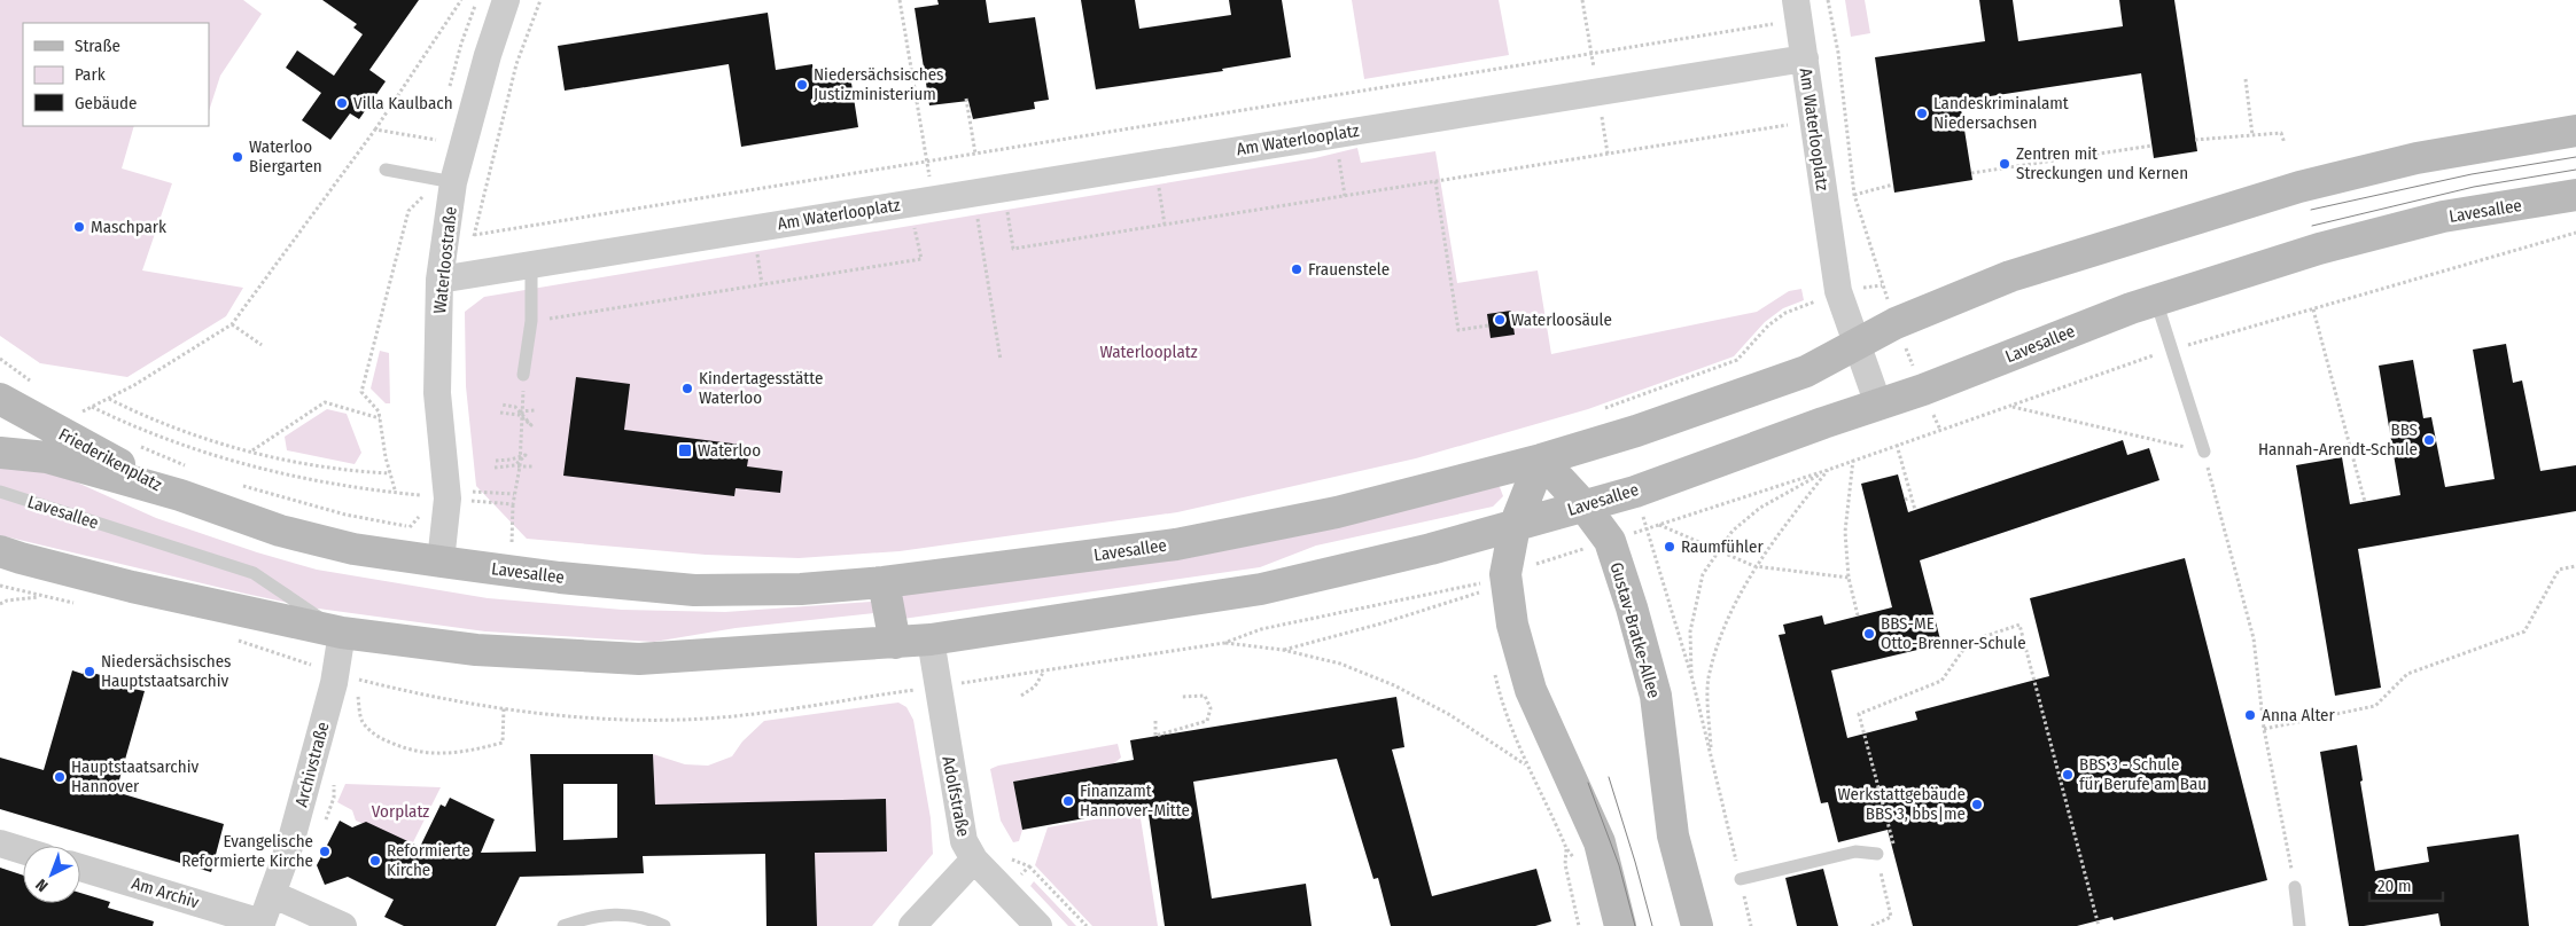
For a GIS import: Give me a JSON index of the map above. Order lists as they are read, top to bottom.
{
  "streets": {
    "main road": ["Lavesallee", "Friederikenplatz", "Gustav-Bratke-Allee"],
    "street": [
      "Am Waterlooplatz",
      "Waterloostraße",
      "Archivstraße",
      "Adolfstraße",
      "Am Archiv"
    ]
  },
  "crossings": [
    ["Am Waterlooplatz", "Lavesallee"],
    ["Am Waterlooplatz", "Waterloostraße"],
    ["Lavesallee", "Waterloostraße"],
    ["Lavesallee", "Friederikenplatz"],
    ["Lavesallee", "Gustav-Bratke-Allee"],
    ["Lavesallee", "Archivstraße"],
    ["Lavesallee", "Adolfstraße"],
    ["Archivstraße", "Am Archiv"]
  ],
  "parks": ["Waterlooplatz", "Vorplatz"],
  "places": {
    "other": [
      "Niedersächsisches Justizministerium",
      "Villa Kaulbach",
      "Landeskriminalamt Niedersachsen",
      "Waterloo Biergarten",
      "Zentren mit Streckungen und Kernen",
      "Maschpark",
      "Frauenstele",
      "Waterloosäule",
      "Kindertagesstätte Waterloo",
      "BBS Hannah-Arendt-Schule",
      "Raumfühler",
      "BBS-ME Otto-Brenner-Schule",
      "Niedersächsisches Hauptstaatsarchiv",
      "Anna Alter",
      "BBS 3 - Schule für Berufe am Bau",
      "Hauptstaatsarchiv Hannover",
      "Finanzamt Hannover-Mitte",
      "Werkstattgebäude BBS 3, bbs|me",
      "Evangelische Reformierte Kirche",
      "Reformierte Kirche"
    ],
    "transit": ["Waterloo"]
  },
  "legend": ["Straße", "Park", "Gebäude"],
  "scale_bar": "20 m",
  "north": "bottom left"
}
